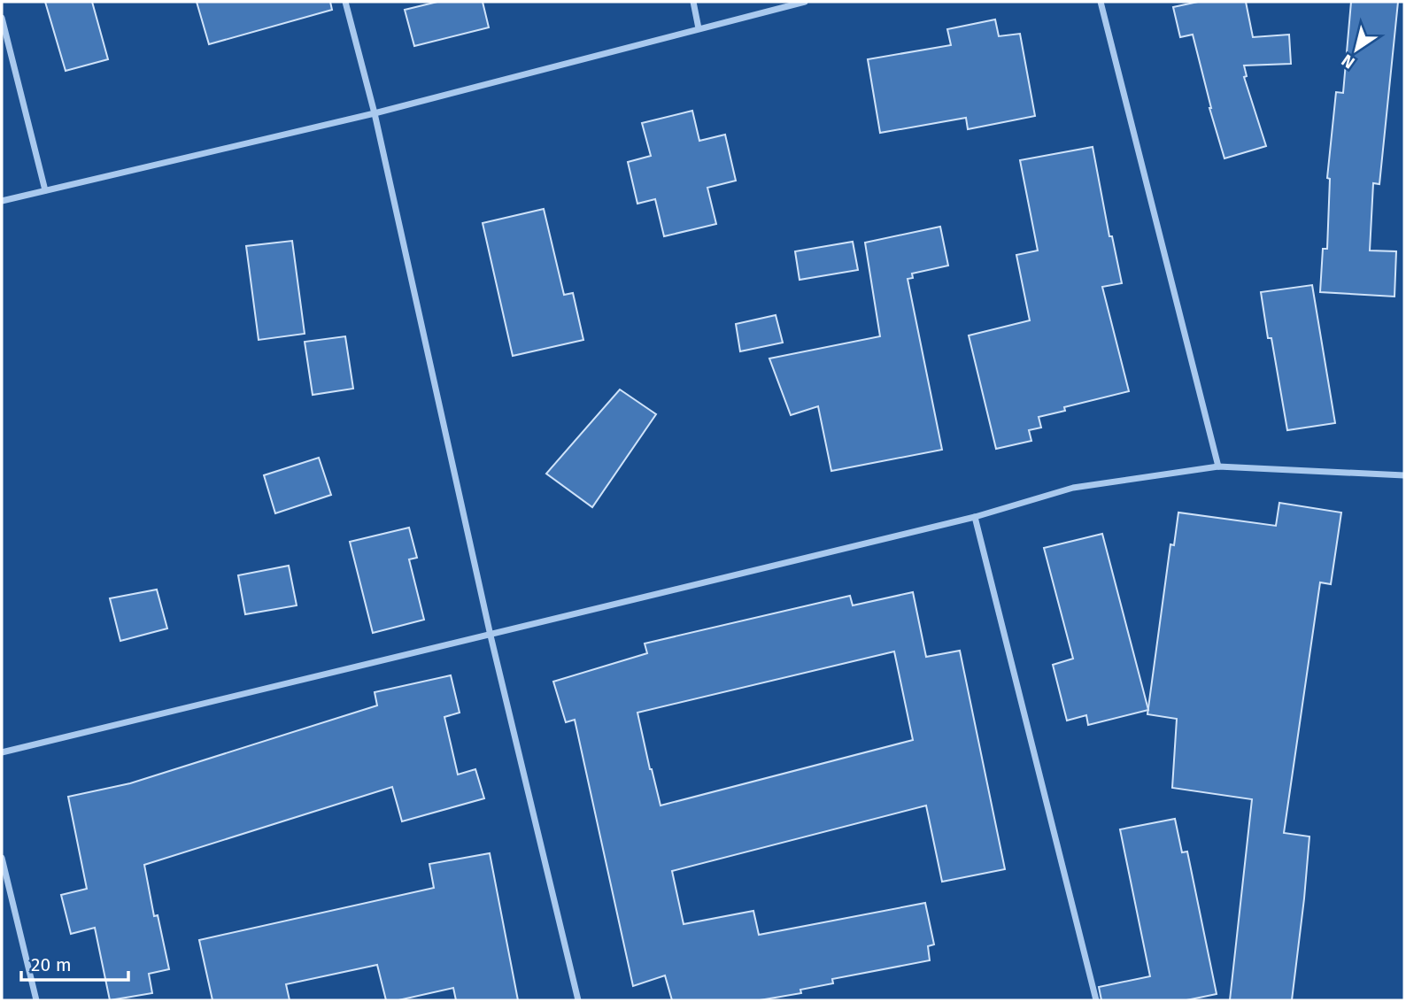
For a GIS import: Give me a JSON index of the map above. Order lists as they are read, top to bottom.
{
  "scale_bar": "20 m",
  "north": "bottom left"
}
